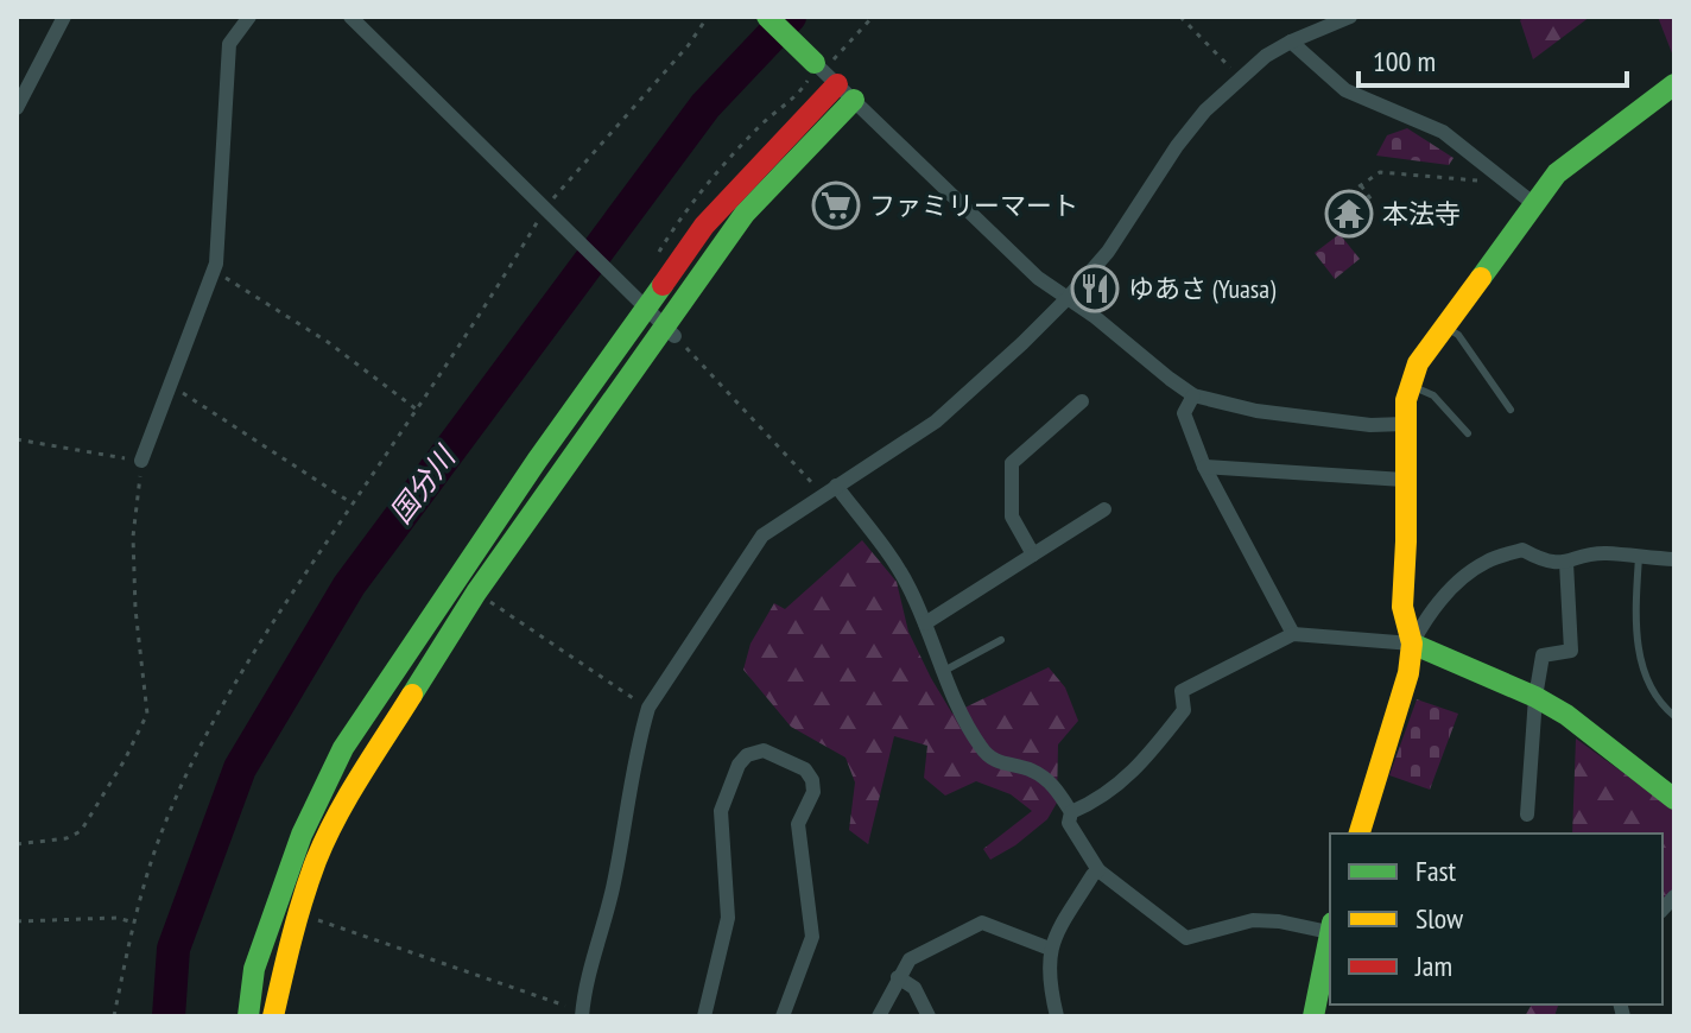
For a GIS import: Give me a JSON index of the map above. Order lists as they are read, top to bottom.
{
  "water": ["国分川"],
  "places": {
    "supermarket": ["ファミリーマート"],
    "temple": ["本法寺"],
    "restaurant": ["ゆあさ (Yuasa)"]
  },
  "legend": ["Fast", "Slow", "Jam"],
  "scale_bar": "100 m"
}
